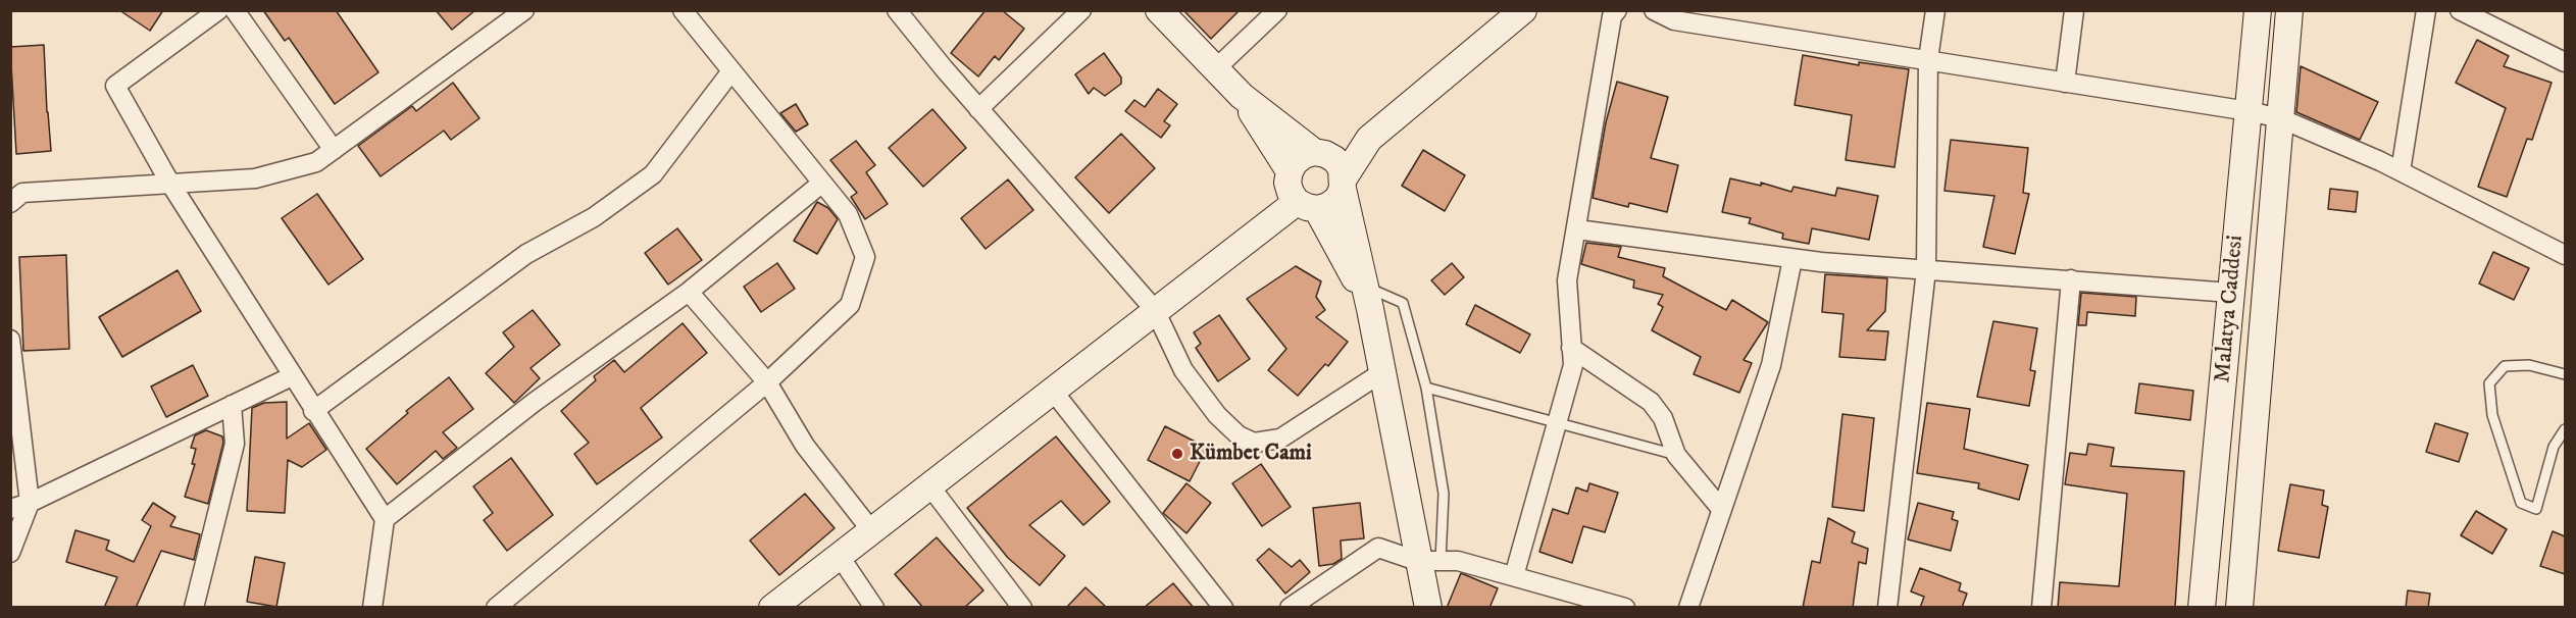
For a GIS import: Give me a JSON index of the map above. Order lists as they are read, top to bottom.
{
  "streets": {
    "street": ["Malatya Caddesi"]
  },
  "places": ["Kümbet Cami"]
}
